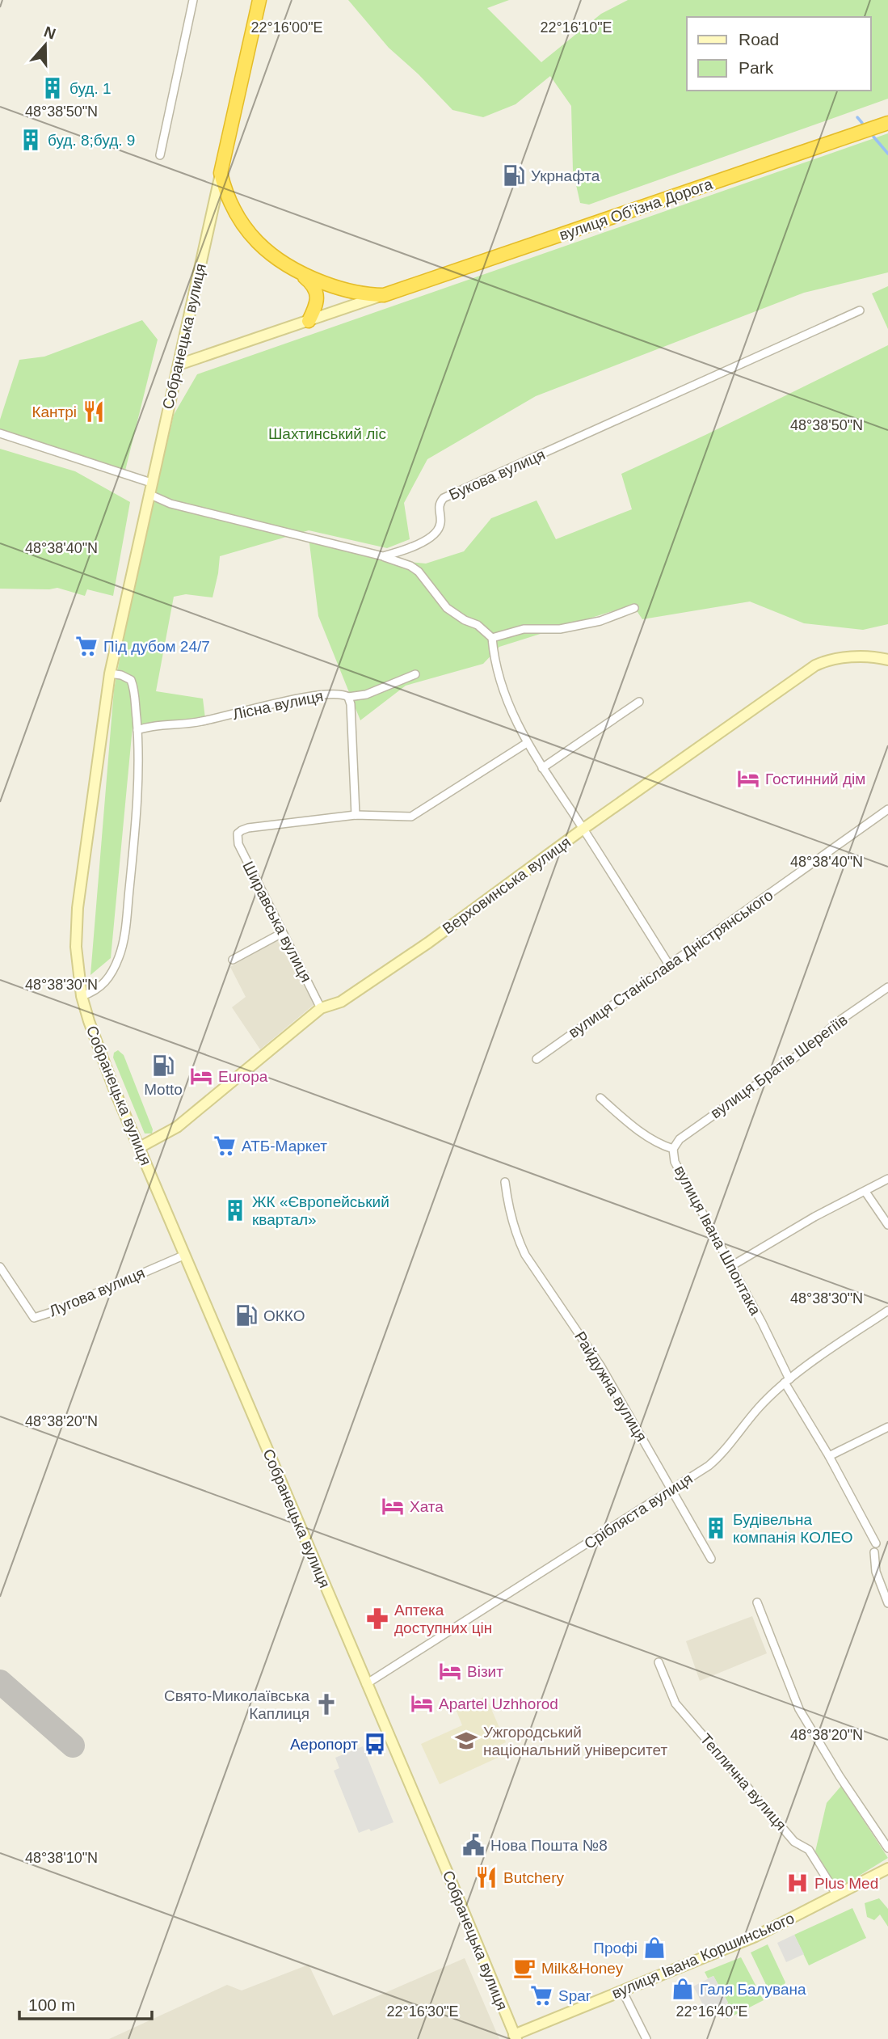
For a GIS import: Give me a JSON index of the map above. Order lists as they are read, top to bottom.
{
  "streets": {
    "highway": ["вулиця Обʼїзна Дорога", "Собранецька вулиця"],
    "main road": ["Верховинська вулиця", "вулиця Івана Коршинського"],
    "street": [
      "Букова вулиця",
      "Лісна вулиця",
      "Ширавська вулиця",
      "вулиця Станіслава Дністрянського",
      "вулиця Братів Шерегіїв",
      "вулиця Івана Шпонтака",
      "Лугова вулиця",
      "Райдужна вулиця",
      "Срібляста вулиця",
      "Теплична вулиця"
    ]
  },
  "crossings": [
    ["вулиця Обʼїзна Дорога", "Собранецька вулиця"],
    ["Собранецька вулиця", "Букова вулиця"],
    ["Собранецька вулиця", "Верховинська вулиця"],
    ["Собранецька вулиця", "Лугова вулиця"],
    ["Собранецька вулиця", "Срібляста вулиця"],
    ["Собранецька вулиця", "вулиця Івана Коршинського"],
    ["Верховинська вулиця", "Ширавська вулиця"],
    ["вулиця Братів Шерегіїв", "вулиця Івана Шпонтака"],
    ["вулиця Івана Шпонтака", "Срібляста вулиця"],
    ["Райдужна вулиця", "Срібляста вулиця"],
    ["Теплична вулиця", "вулиця Івана Коршинського"]
  ],
  "parks": ["Шахтинський ліс"],
  "places": {
    "building": [
      "буд. 1",
      "буд. 8;буд. 9",
      "ЖК «Європейський квартал»",
      "Будівельна компанія КОЛЕО"
    ],
    "fuel station": ["Укрнафта", "Motto", "ОККО"],
    "restaurant": ["Кантрі", "Butchery"],
    "supermarket": ["Під дубом 24/7", "АТБ-Маркет", "Spar"],
    "hotel": [
      "Гостинний дім",
      "Europa",
      "Хата",
      "Візит",
      "Apartel Uzhhorod"
    ],
    "pharmacy": ["Аптека доступних цін"],
    "church": ["Свято-Миколаївська Каплиця"],
    "school or university": ["Ужгородський національний університет"],
    "bus stop": ["Аеропорт"],
    "public building": ["Нова Пошта №8"],
    "hospital": ["Plus Med"],
    "shop": ["Профі", "Галя Балувана"],
    "cafe": ["Milk&Honey"]
  },
  "legend": ["Road", "Park"],
  "scale_bar": "100 m",
  "north": "top",
  "coordinates": [
    "22°16'00\"E",
    "22°16'10\"E",
    "48°38'50\"N",
    "48°38'40\"N",
    "48°38'30\"N",
    "48°38'20\"N",
    "48°38'10\"N",
    "22°16'30\"E",
    "22°16'40\"E"
  ]
}
